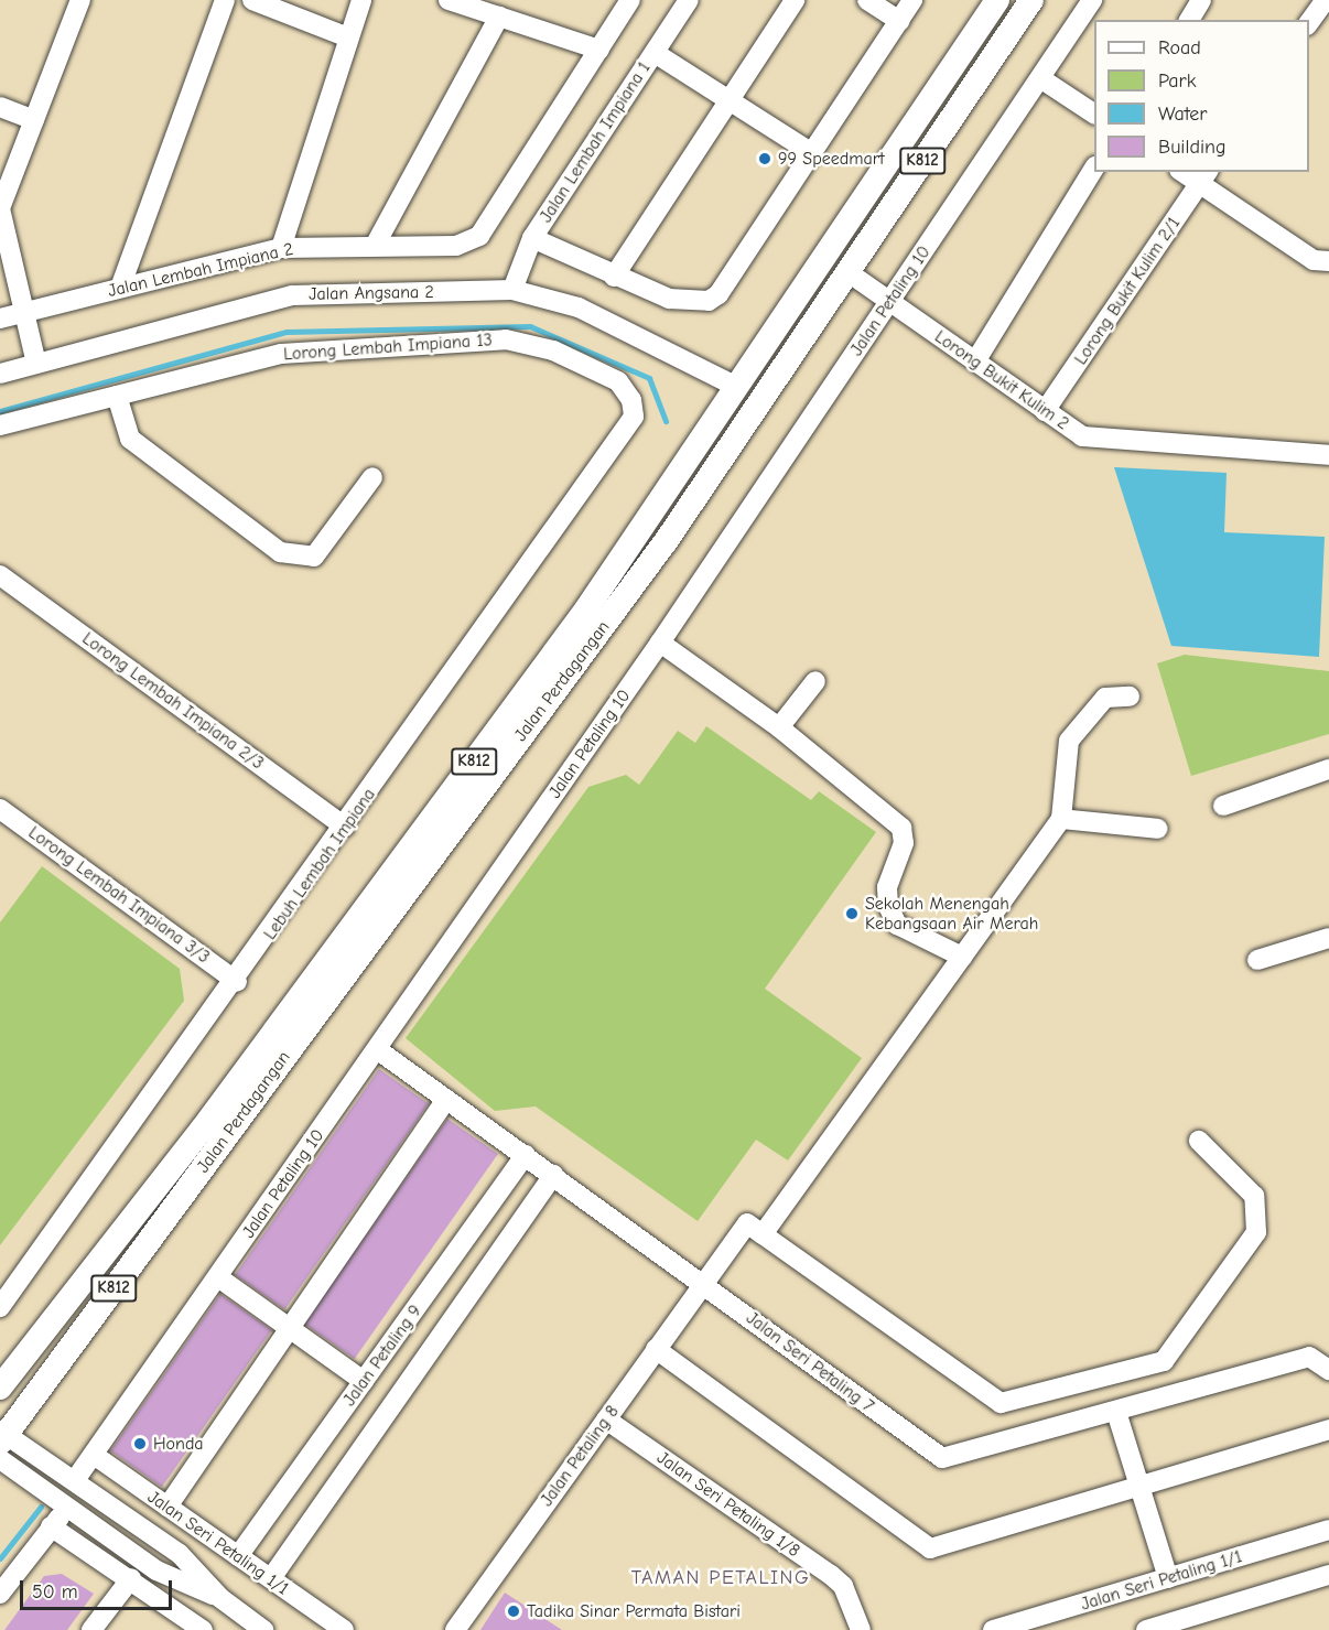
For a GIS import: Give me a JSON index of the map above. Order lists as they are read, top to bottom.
{
  "streets": {
    "main road": ["K812", "Jalan Perdagangan"],
    "street": [
      "Jalan Lembah Impiana 1",
      "Jalan Lembah Impiana 2",
      "Lorong Bukit Kulim 2/1",
      "Jalan Angsana 2",
      "Jalan Petaling 10",
      "Lorong Lembah Impiana 13",
      "Lorong Bukit Kulim 2",
      "Lorong Lembah Impiana 2/3",
      "Lebuh Lembah Impiana",
      "Lorong Lembah Impiana 3/3",
      "Jalan Petaling 9",
      "Jalan Seri Petaling 7",
      "Jalan Petaling 8",
      "Jalan Seri Petaling 1/8",
      "Jalan Seri Petaling 1/1"
    ]
  },
  "crossings": [
    ["Jalan Lembah Impiana 1", "Jalan Angsana 2"],
    ["Lorong Bukit Kulim 2/1", "Lorong Bukit Kulim 2"],
    ["Jalan Angsana 2", "Jalan Perdagangan"],
    ["Jalan Petaling 10", "Lorong Bukit Kulim 2"],
    ["Jalan Petaling 10", "Jalan Seri Petaling 7"],
    ["Jalan Petaling 10", "Jalan Seri Petaling 1/1"],
    ["Lorong Lembah Impiana 13", "Lebuh Lembah Impiana"],
    ["Lorong Bukit Kulim 2", "Jalan Perdagangan"],
    ["Lorong Lembah Impiana 2/3", "Lebuh Lembah Impiana"],
    ["Lebuh Lembah Impiana", "Lorong Lembah Impiana 3/3"],
    ["Jalan Petaling 9", "Jalan Seri Petaling 7"],
    ["Jalan Petaling 9", "Jalan Seri Petaling 1/1"],
    ["Jalan Seri Petaling 7", "Jalan Petaling 8"],
    ["Jalan Petaling 8", "Jalan Seri Petaling 1/8"]
  ],
  "districts": ["TAMAN PETALING"],
  "places": [
    "99 Speedmart",
    "Sekolah Menengah Kebangsaan Air Merah",
    "Honda",
    "Tadika Sinar Permata Bistari"
  ],
  "legend": [
    "Road",
    "Park",
    "Water",
    "Building"
  ],
  "scale_bar": "50 m"
}
